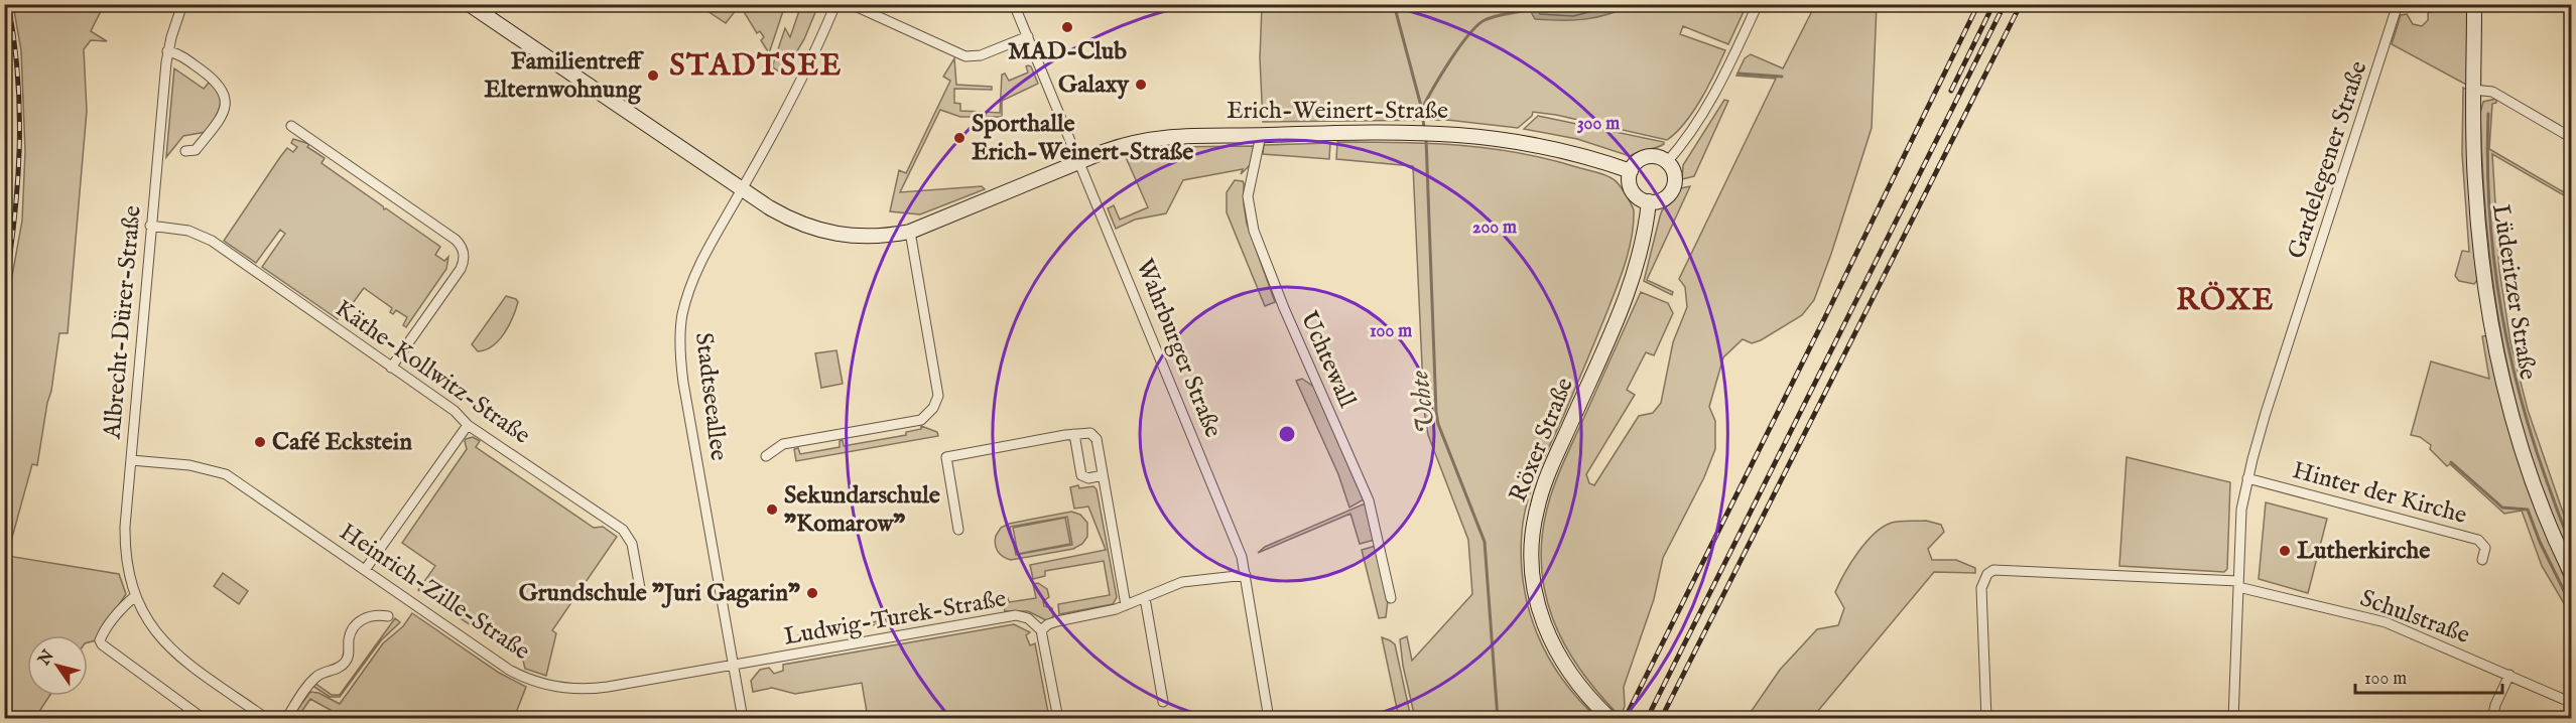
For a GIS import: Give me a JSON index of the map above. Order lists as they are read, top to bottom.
{
  "streets": {
    "street": [
      "Erich-Weinert-Straße",
      "Gardelegener Straße",
      "Lüderitzer Straße",
      "Albrecht-Dürer-Straße",
      "Wahrburger Straße",
      "Uchtewall",
      "Käthe-Kollwitz-Straße",
      "Stadtseeallee",
      "Röxer Straße",
      "Hinter der Kirche",
      "Heinrich-Zille-Straße",
      "Schulstraße",
      "Ludwig-Turek-Straße"
    ]
  },
  "crossings": [
    ["Erich-Weinert-Straße", "Wahrburger Straße"],
    ["Erich-Weinert-Straße", "Uchtewall"],
    ["Erich-Weinert-Straße", "Stadtseeallee"],
    ["Erich-Weinert-Straße", "Röxer Straße"],
    ["Gardelegener Straße", "Hinter der Kirche"],
    ["Gardelegener Straße", "Schulstraße"],
    ["Albrecht-Dürer-Straße", "Käthe-Kollwitz-Straße"],
    ["Albrecht-Dürer-Straße", "Heinrich-Zille-Straße"],
    ["Stadtseeallee", "Heinrich-Zille-Straße"],
    ["Stadtseeallee", "Ludwig-Turek-Straße"],
    ["Heinrich-Zille-Straße", "Ludwig-Turek-Straße"]
  ],
  "districts": ["STADTSEE", "RÖXE"],
  "water": ["Uchte"],
  "places": [
    "MAD-Club",
    "Familientreff Elternwohnung",
    "Galaxy",
    "Sporthalle Erich-Weinert-Straße",
    "Café Eckstein",
    "Sekundarschule \"Komarow\"",
    "Lutherkirche",
    "Grundschule \"Juri Gagarin\""
  ],
  "scale_bar": "100 m",
  "north": "top left",
  "rings": ["300 m", "200 m", "100 m"]
}
